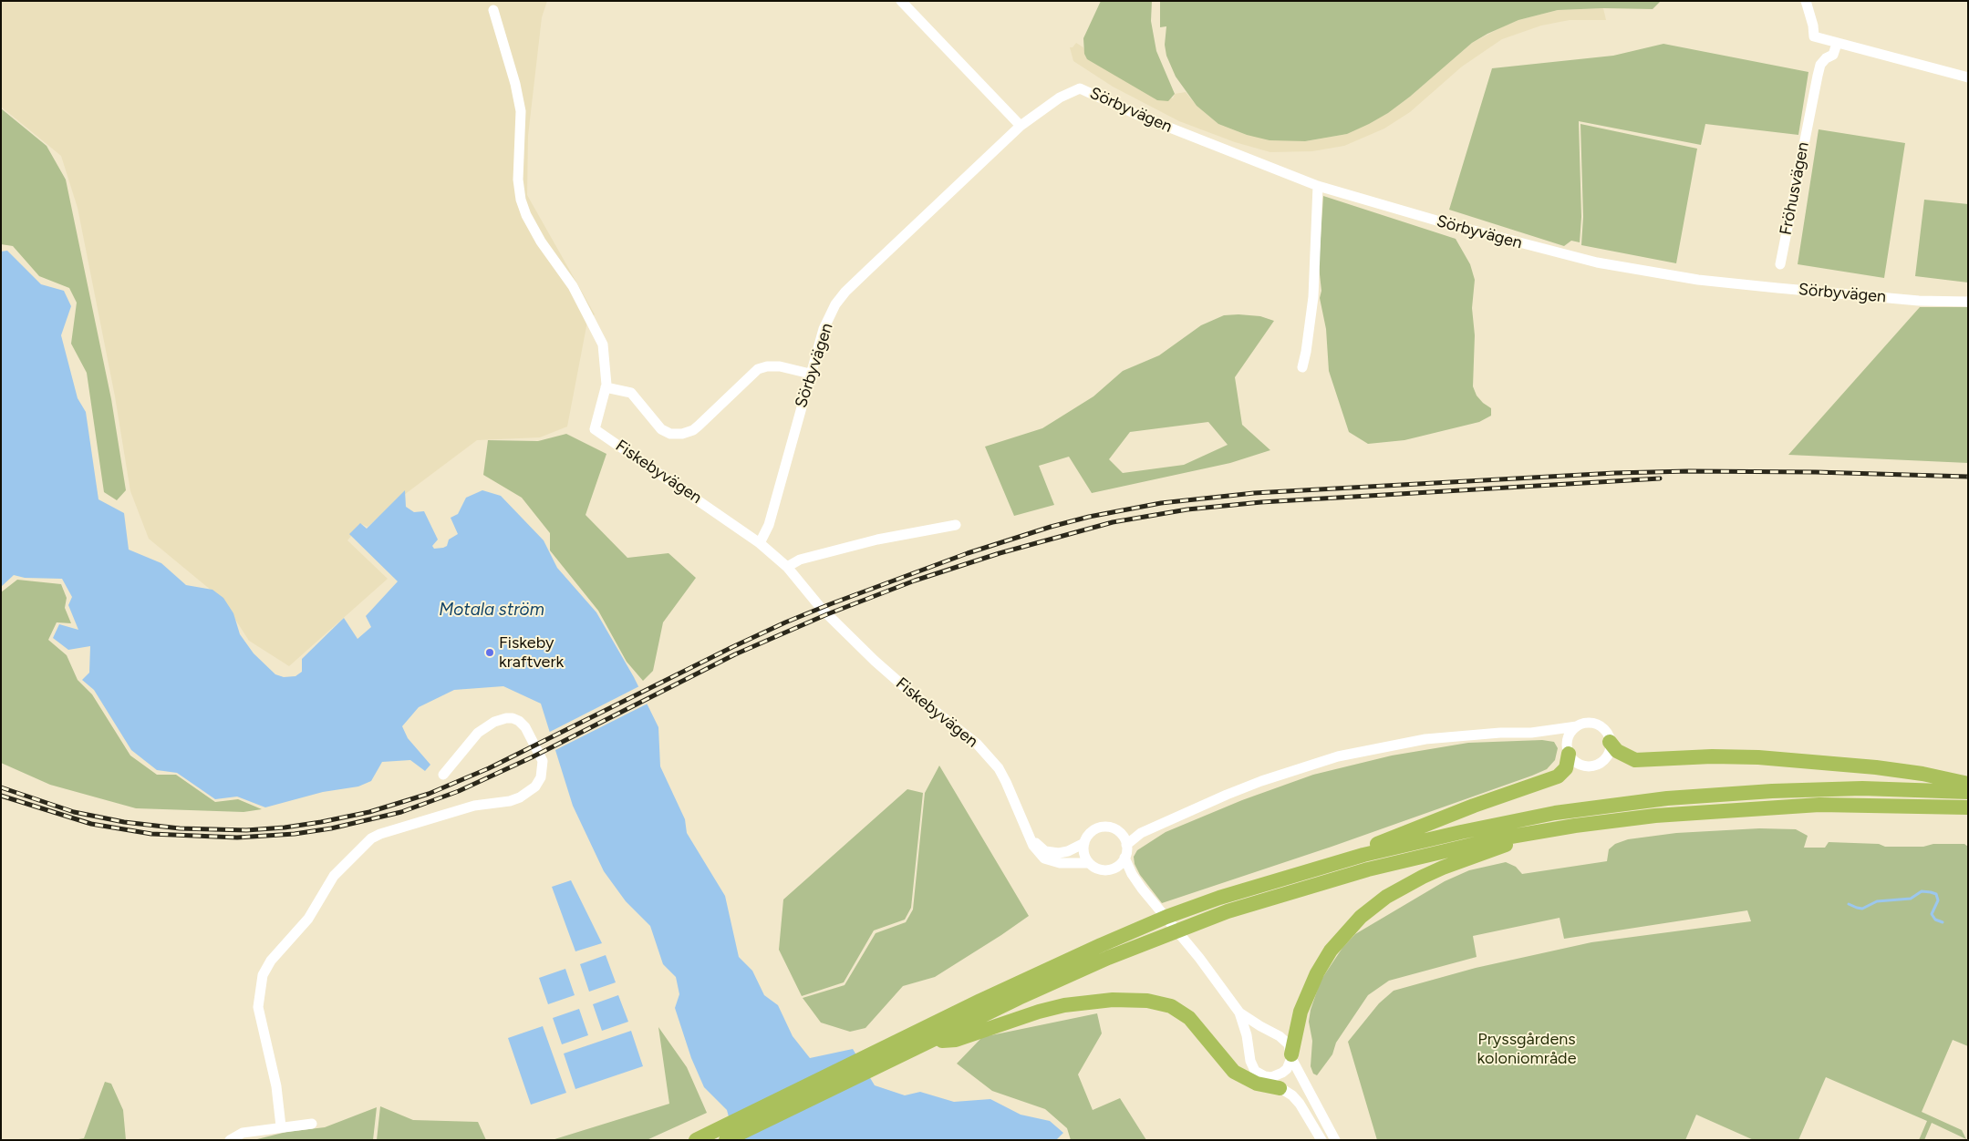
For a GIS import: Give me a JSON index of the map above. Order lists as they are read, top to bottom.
{
  "streets": {
    "street": ["Sörbyvägen", "Fröhusvägen", "Fiskebyvägen"]
  },
  "crossings": [
    ["Sörbyvägen", "Fiskebyvägen"]
  ],
  "water": ["Motala ström"],
  "parks": ["Pryssgårdens koloniområde"],
  "places": ["Fiskeby kraftverk"]
}
